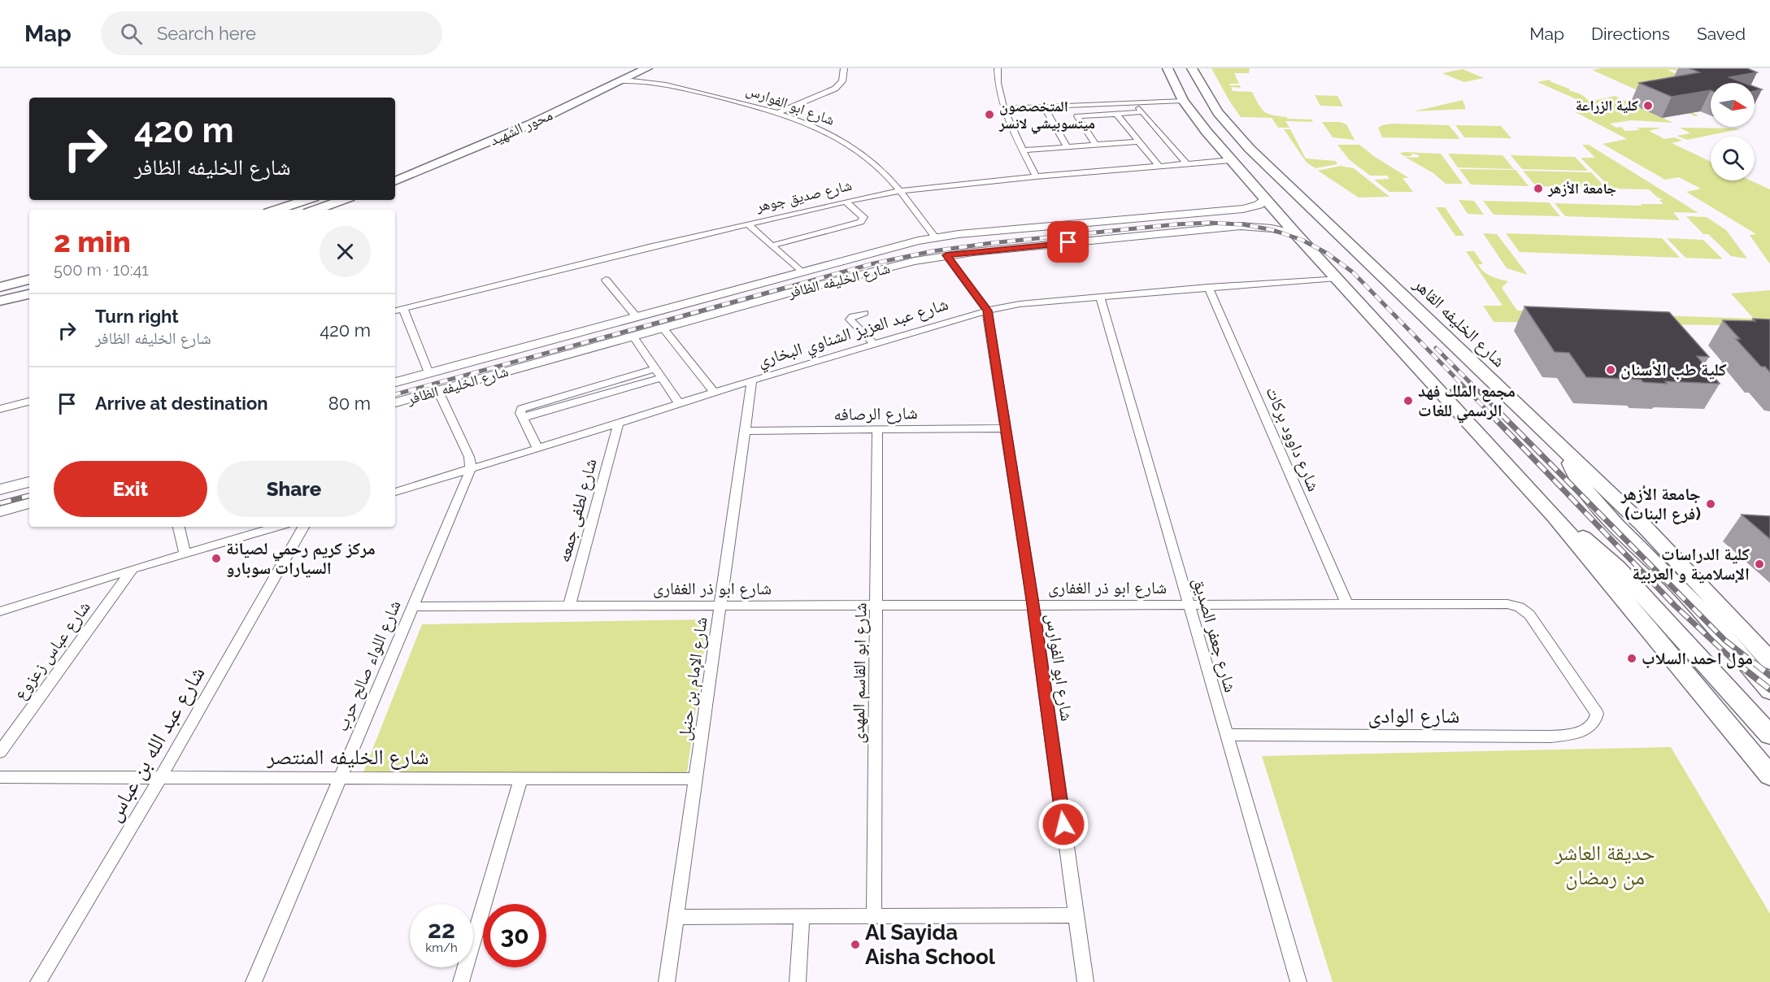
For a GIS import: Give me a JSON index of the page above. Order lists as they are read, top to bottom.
{
  "streets": {
    "main road": ["محور الشهيد", "شارع الخليفه القاهر"],
    "street": [
      "شارع ابو الفوارس",
      "شارع صديق جوهر",
      "شارع الخليفه الظافر",
      "شارع عبد العزيز الشناوي البخاري",
      "شارع الرصافه",
      "شارع داوود بركات",
      "شارع لطفى جمعه",
      "شارع ابو ذر الغفارى",
      "شارع جعفر الصديق",
      "شارع عباس زعزوع",
      "شارع اللواء صالح حرب",
      "شارع ابو القاسم المهدى",
      "شارع الإمام بن حنبل",
      "شارع الوادى",
      "شارع عبد الله بن عباس",
      "شارع الخليفه المنتصر"
    ]
  },
  "crossings": [
    ["شارع ابو الفوارس", "محور الشهيد"],
    ["شارع ابو الفوارس", "شارع صديق جوهر"],
    ["شارع ابو الفوارس", "شارع الخليفه الظافر"],
    ["شارع ابو الفوارس", "شارع عبد العزيز الشناوي البخاري"],
    ["شارع ابو الفوارس", "شارع الرصافه"],
    ["شارع ابو الفوارس", "شارع ابو ذر الغفارى"],
    ["شارع صديق جوهر", "شارع الخليفه القاهر"],
    ["شارع الخليفه الظافر", "شارع الخليفه القاهر"],
    ["شارع الخليفه القاهر", "شارع عبد العزيز الشناوي البخاري"],
    ["شارع عبد العزيز الشناوي البخاري", "شارع داوود بركات"],
    ["شارع عبد العزيز الشناوي البخاري", "شارع لطفى جمعه"],
    ["شارع عبد العزيز الشناوي البخاري", "شارع جعفر الصديق"],
    ["شارع عبد العزيز الشناوي البخاري", "شارع اللواء صالح حرب"],
    ["شارع عبد العزيز الشناوي البخاري", "شارع الإمام بن حنبل"],
    ["شارع الرصافه", "شارع ابو القاسم المهدى"],
    ["شارع الرصافه", "شارع الإمام بن حنبل"],
    ["شارع داوود بركات", "شارع ابو ذر الغفارى"],
    ["شارع لطفى جمعه", "شارع ابو ذر الغفارى"],
    ["شارع ابو ذر الغفارى", "شارع جعفر الصديق"],
    ["شارع ابو ذر الغفارى", "شارع اللواء صالح حرب"],
    ["شارع ابو ذر الغفارى", "شارع ابو القاسم المهدى"],
    ["شارع ابو ذر الغفارى", "شارع الإمام بن حنبل"],
    ["شارع ابو ذر الغفارى", "شارع الوادى"],
    ["شارع جعفر الصديق", "شارع الوادى"],
    ["شارع اللواء صالح حرب", "شارع الخليفه المنتصر"],
    ["شارع الإمام بن حنبل", "شارع الخليفه المنتصر"],
    ["شارع عبد الله بن عباس", "شارع الخليفه المنتصر"]
  ],
  "parks": ["حديقة العاشر من رمضان"],
  "places": [
    "كلية الزراعة",
    "المتخصصون ميتسوبيشي لانسر",
    "جامعة الأزهر",
    "كلية طب الأسنان",
    "مجمع الملك فهد الرسمي للغات",
    "جامعة الأزهر (فرع البنات)",
    "مركز كريم رحمي لصيانة السيارات سوبارو",
    "كلية الدراسات الإسلامية و العربية",
    "مول احمد السلاب",
    "Al Sayida Aisha School"
  ],
  "north": "right",
  "page": {
    "header": "Map",
    "search": "Search here",
    "nav": ["Map", "Directions", "Saved"],
    "turn": ["420 m", "شارع الخليفه الظافر"],
    "heading": ["2 min", "500 m · 10:41"],
    "list": [
      {
        "name": "Turn right",
        "note": "شارع الخليفه الظافر",
        "value": "420 m"
      },
      {
        "name": "Arrive at destination",
        "value": "80 m"
      }
    ],
    "buttons": ["Exit", "Share"],
    "speed": "22 km/h",
    "limit": "30"
  }
}
